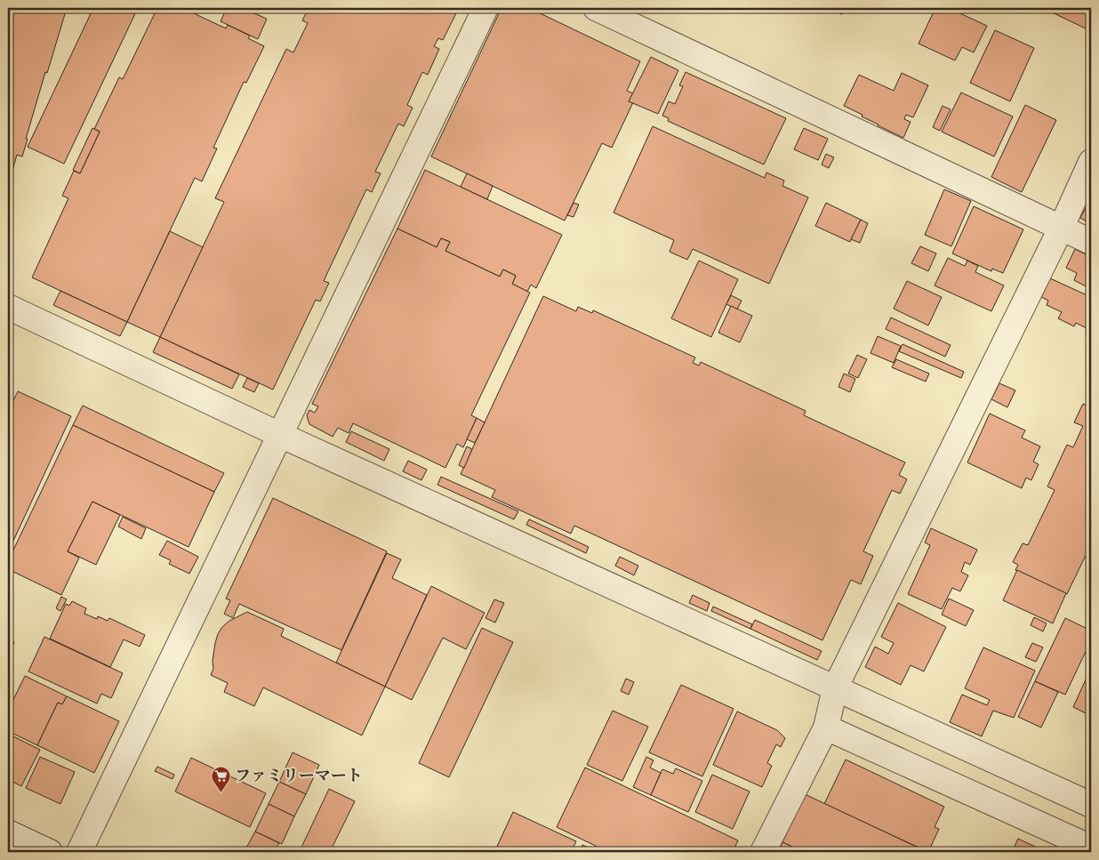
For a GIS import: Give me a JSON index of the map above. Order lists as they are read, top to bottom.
{
  "places": {
    "supermarket": ["ファミリーマート"]
  }
}
